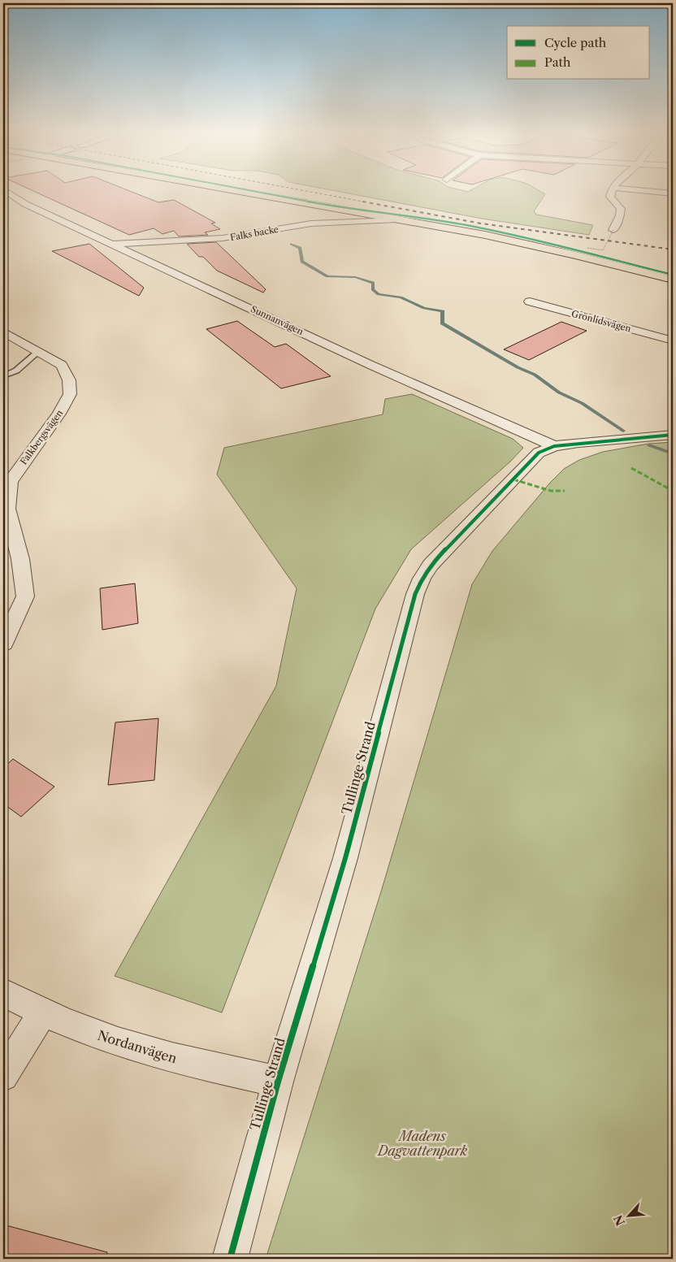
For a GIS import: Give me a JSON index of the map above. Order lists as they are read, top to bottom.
{
  "streets": {
    "street": [
      "Falks backe",
      "Sunnanvägen",
      "Grönlidsvägen",
      "Falkbergsvägen",
      "Tullinge Strand",
      "Nordanvägen"
    ]
  },
  "crossings": [
    ["Falks backe", "Sunnanvägen"],
    ["Sunnanvägen", "Tullinge Strand"],
    ["Tullinge Strand", "Nordanvägen"]
  ],
  "parks": ["Madens Dagvattenpark"],
  "legend": ["Cycle path", "Path"],
  "north": "bottom left"
}
